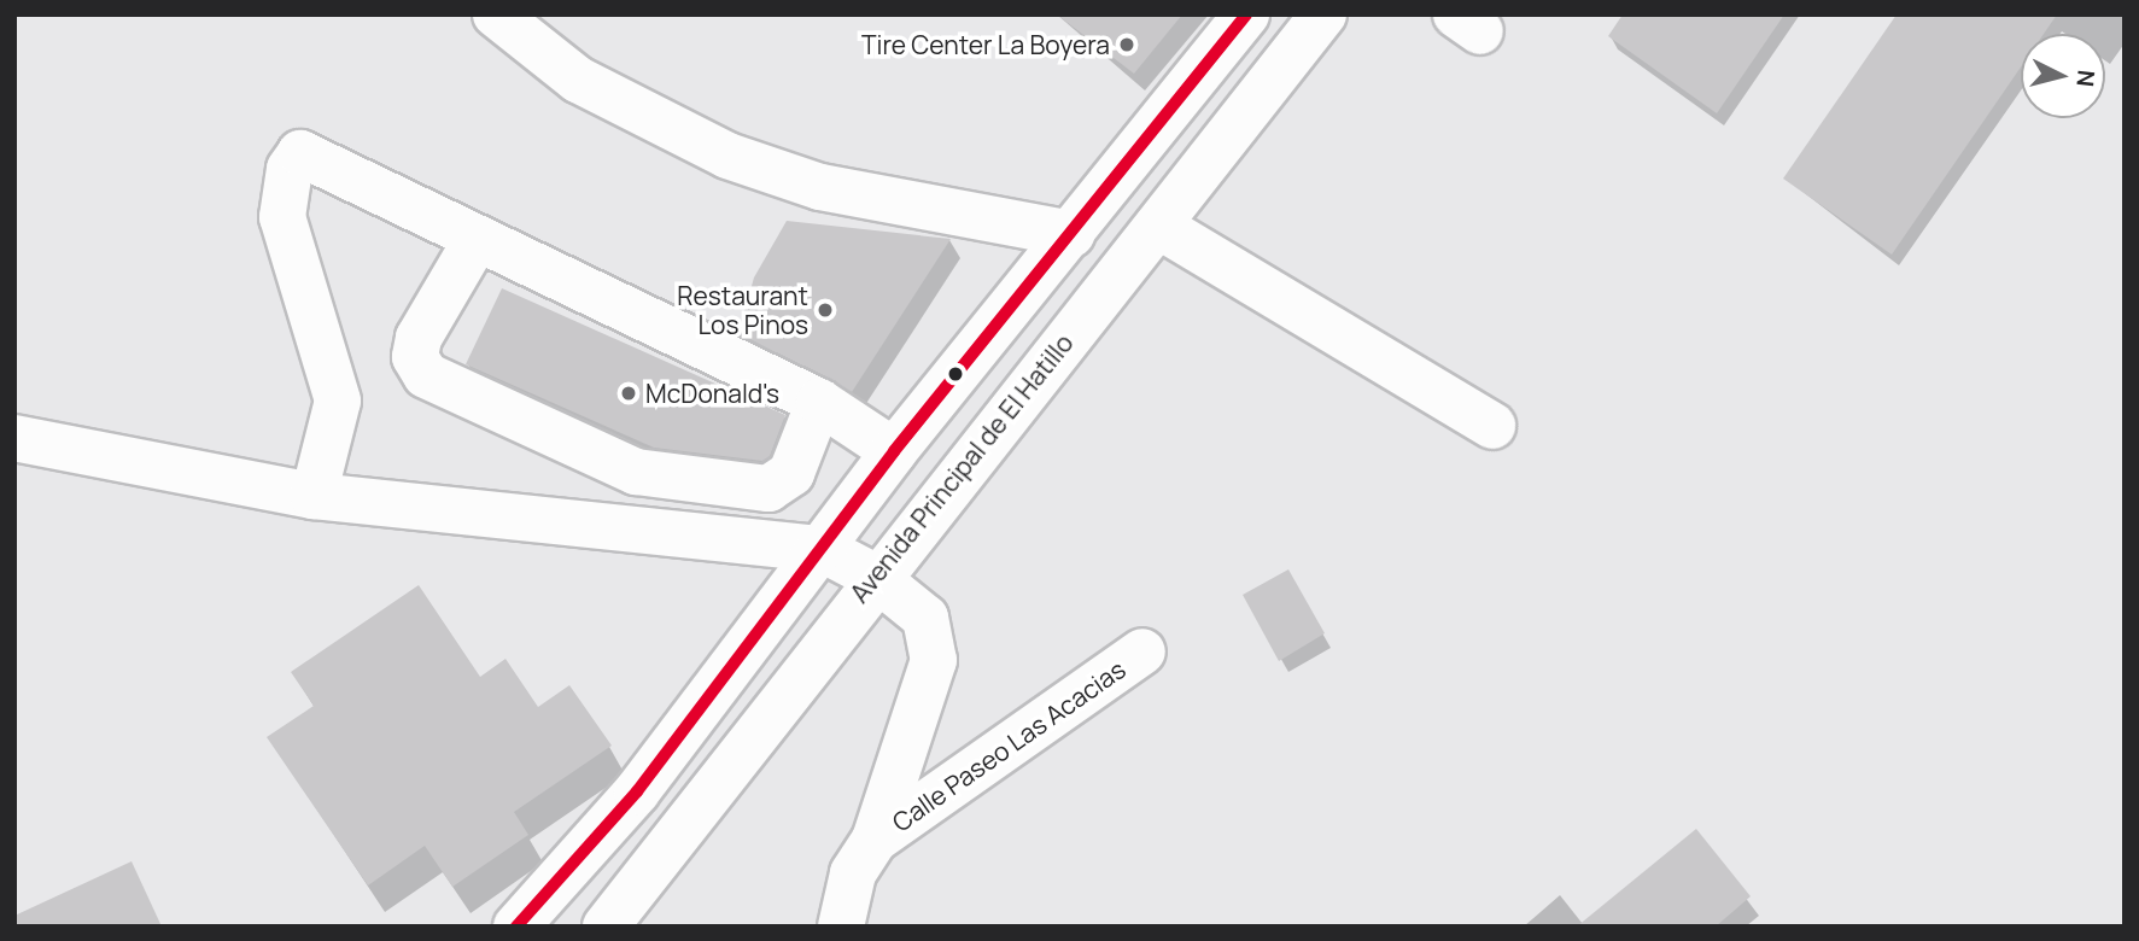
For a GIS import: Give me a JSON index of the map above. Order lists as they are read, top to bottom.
{
  "streets": {
    "street": ["Avenida Principal de El Hatillo", "Calle Paseo Las Acacias"]
  },
  "places": ["Tire Center La Boyera", "Restaurant Los Pinos", "McDonald's"],
  "north": "right"
}
